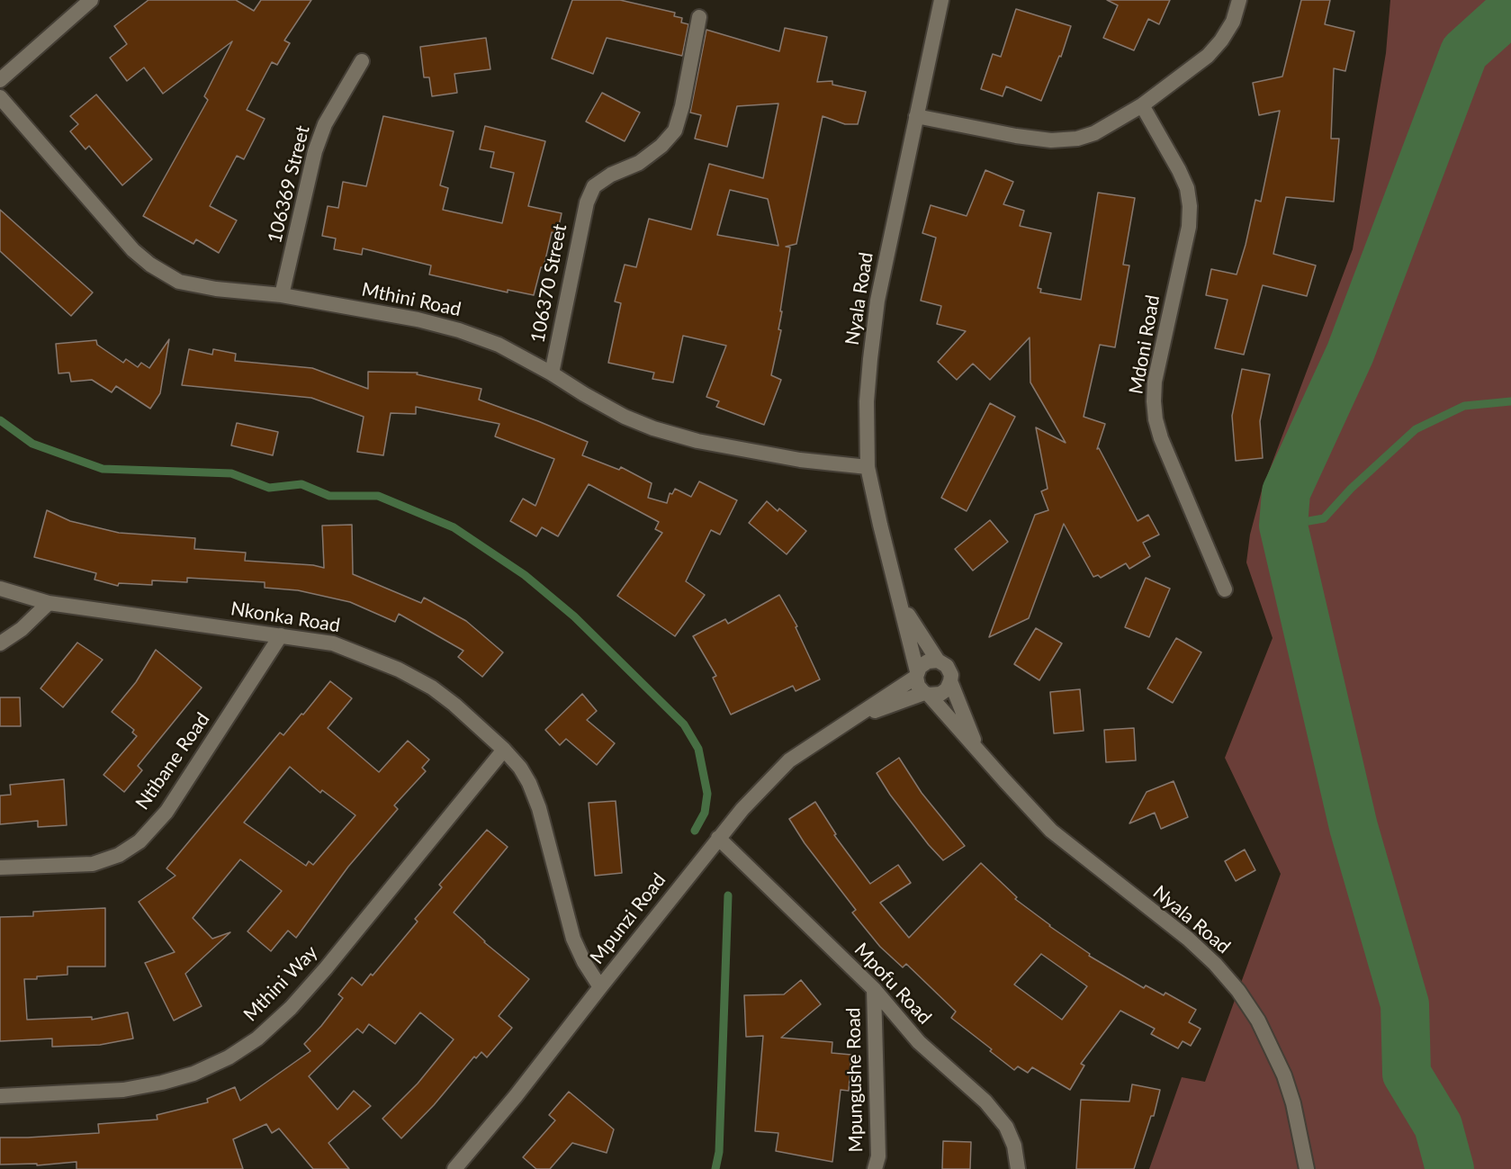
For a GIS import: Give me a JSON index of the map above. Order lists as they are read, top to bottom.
{
  "streets": {
    "street": [
      "106369 Street",
      "106370 Street",
      "Nyala Road",
      "Mthini Road",
      "Mdoni Road",
      "Nkonka Road",
      "Ntibane Road",
      "Mpunzi Road",
      "Mthini Way",
      "Mpofu Road",
      "Mpungushe Road"
    ]
  },
  "crossings": [
    ["106369 Street", "Mthini Road"],
    ["106370 Street", "Mthini Road"],
    ["Nyala Road", "Mthini Road"],
    ["Nyala Road", "Mpunzi Road"],
    ["Nkonka Road", "Ntibane Road"],
    ["Nkonka Road", "Mpunzi Road"],
    ["Nkonka Road", "Mthini Way"],
    ["Mpunzi Road", "Mpofu Road"],
    ["Mpofu Road", "Mpungushe Road"]
  ]
}
